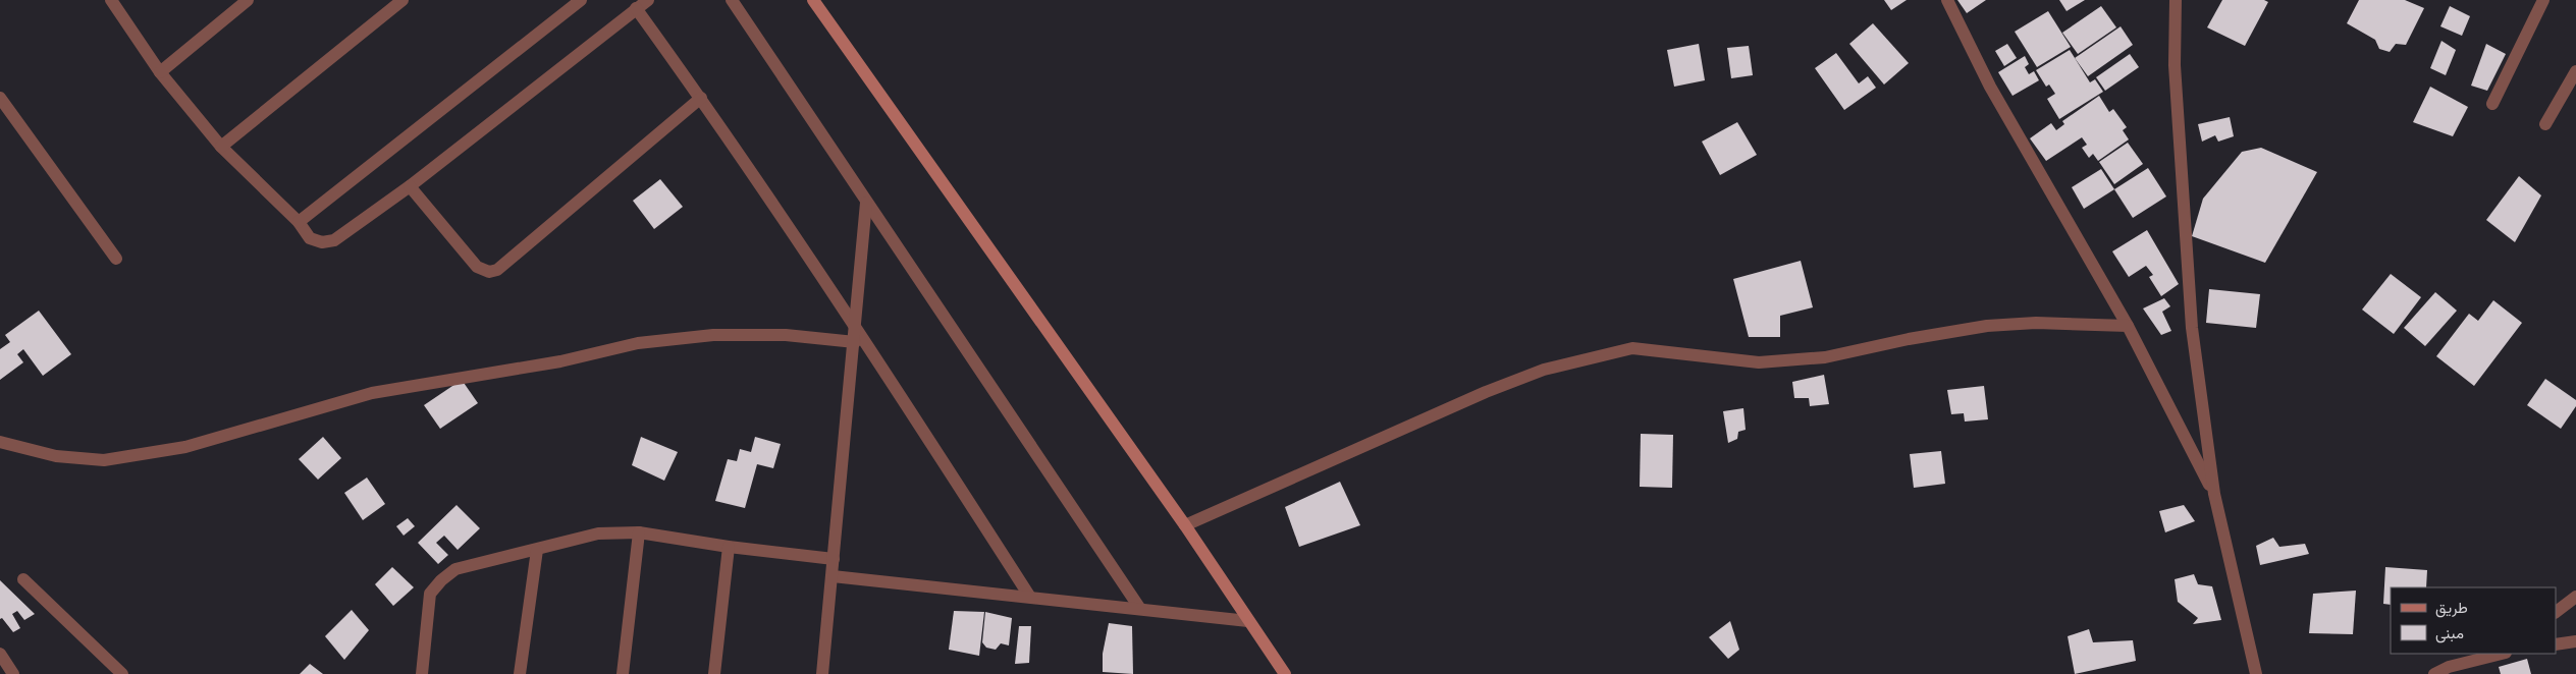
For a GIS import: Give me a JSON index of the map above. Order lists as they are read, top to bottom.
{
  "legend": ["طريق", "مبنى"]
}
